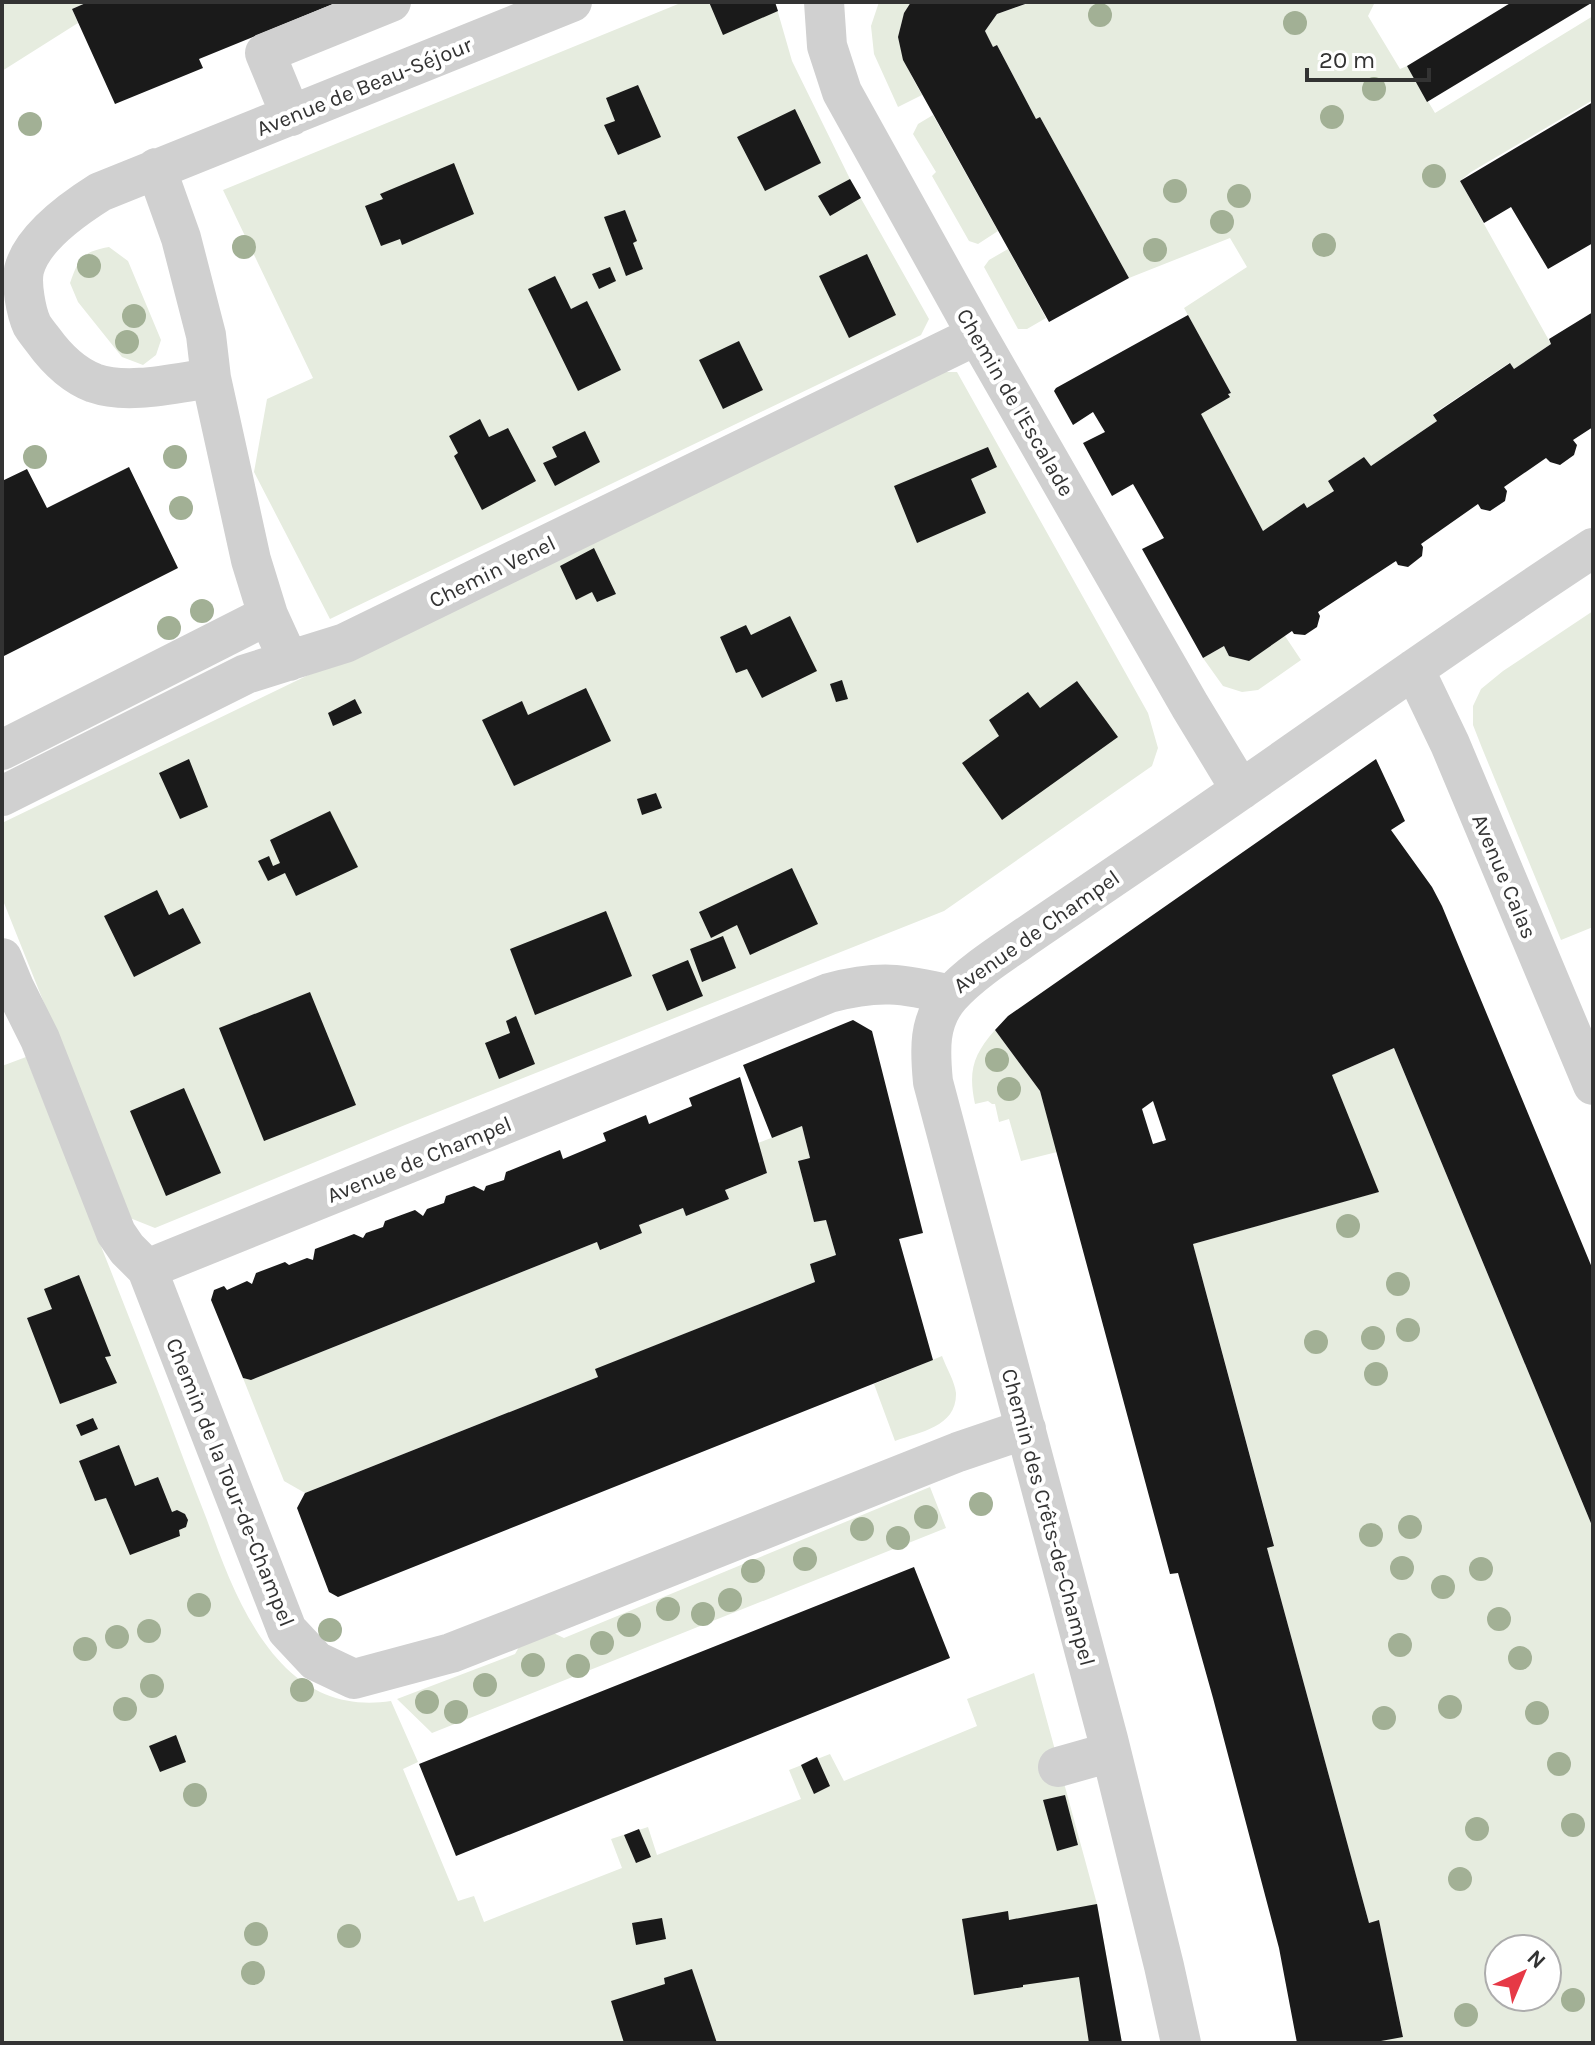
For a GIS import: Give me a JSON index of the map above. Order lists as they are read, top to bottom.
{
  "streets": {
    "street": [
      "Avenue de Beau-Séjour",
      "Chemin de l'Escalade",
      "Chemin Venel",
      "Avenue Calas",
      "Avenue de Champel",
      "Chemin de la Tour-de-Champel",
      "Chemin des Crêts-de-Champel"
    ]
  },
  "crossings": [
    ["Chemin de l'Escalade", "Chemin Venel"],
    ["Chemin de l'Escalade", "Avenue de Champel"],
    ["Avenue Calas", "Avenue de Champel"],
    ["Avenue de Champel", "Chemin de la Tour-de-Champel"],
    ["Avenue de Champel", "Chemin des Crêts-de-Champel"],
    ["Chemin de la Tour-de-Champel", "Chemin des Crêts-de-Champel"]
  ],
  "scale_bar": "20 m",
  "north": "top right"
}
